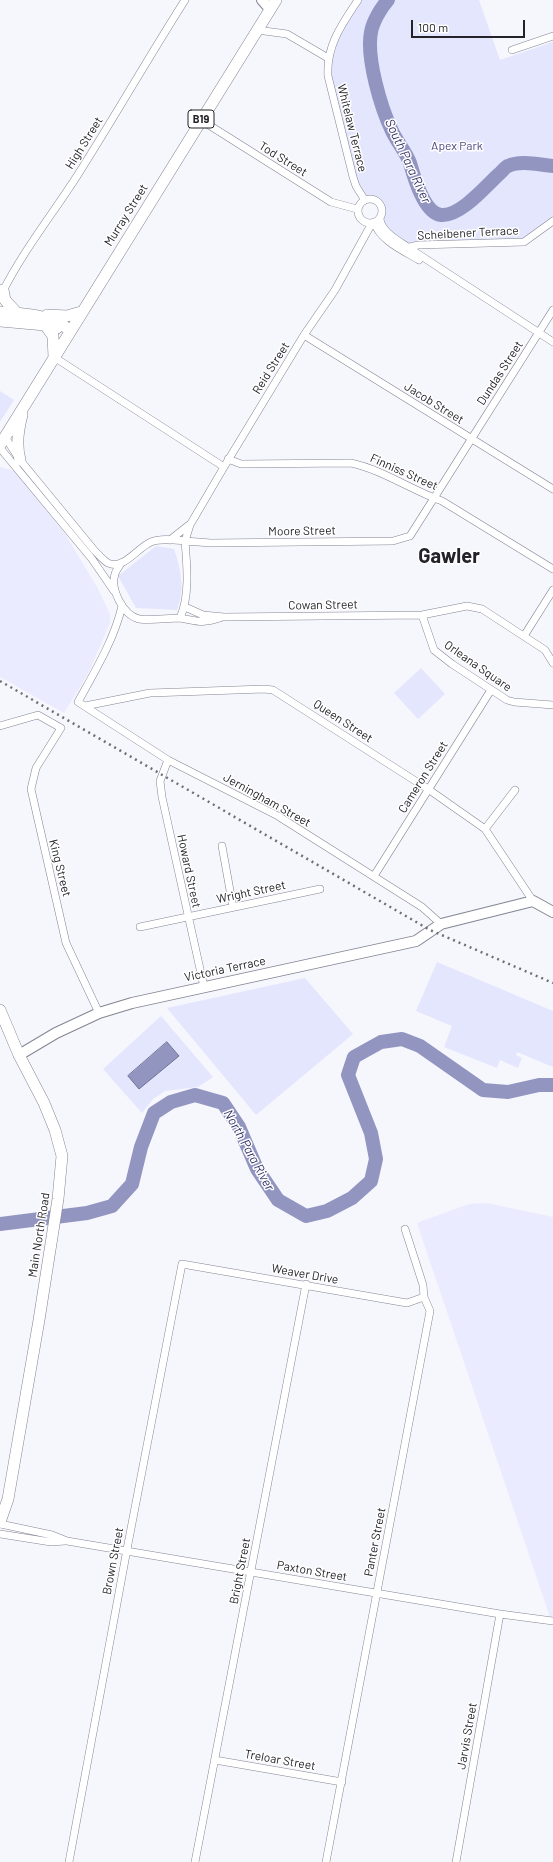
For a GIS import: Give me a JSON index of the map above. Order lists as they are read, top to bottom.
{
  "streets": {
    "main road": ["B19", "Murray Street", "Main North Road"],
    "street": [
      "Whitelaw Terrace",
      "High Street",
      "Tod Street",
      "Scheibener Terrace",
      "Reid Street",
      "Dundas Street",
      "Jacob Street",
      "Finniss Street",
      "Moore Street",
      "Cowan Street",
      "Orleana Square",
      "Queen Street",
      "Cameron Street",
      "Jerningham Street",
      "King Street",
      "Howard Street",
      "Wright Street",
      "Victoria Terrace",
      "Weaver Drive",
      "Panter Street",
      "Brown Street",
      "Bright Street",
      "Paxton Street",
      "Jarvis Street",
      "Treloar Street"
    ]
  },
  "crossings": [
    ["Whitelaw Terrace", "Tod Street"],
    ["Whitelaw Terrace", "Reid Street"],
    ["Tod Street", "Murray Street"],
    ["Tod Street", "Reid Street"],
    ["Reid Street", "Jacob Street"],
    ["Reid Street", "Finniss Street"],
    ["Reid Street", "Moore Street"],
    ["Reid Street", "Cowan Street"],
    ["Reid Street", "Jerningham Street"],
    ["Dundas Street", "Jacob Street"],
    ["Dundas Street", "Finniss Street"],
    ["Dundas Street", "Moore Street"],
    ["Moore Street", "Cowan Street"],
    ["Moore Street", "Jerningham Street"],
    ["Cowan Street", "Orleana Square"],
    ["Cowan Street", "Jerningham Street"],
    ["Orleana Square", "Cameron Street"],
    ["Queen Street", "Cameron Street"],
    ["Queen Street", "Jerningham Street"],
    ["Cameron Street", "Jerningham Street"],
    ["Jerningham Street", "Howard Street"],
    ["Jerningham Street", "Victoria Terrace"],
    ["King Street", "Victoria Terrace"],
    ["Howard Street", "Wright Street"],
    ["Howard Street", "Victoria Terrace"],
    ["Victoria Terrace", "Main North Road"],
    ["Main North Road", "Paxton Street"],
    ["Weaver Drive", "Panter Street"],
    ["Weaver Drive", "Brown Street"],
    ["Weaver Drive", "Bright Street"],
    ["Panter Street", "Paxton Street"],
    ["Panter Street", "Treloar Street"],
    ["Brown Street", "Paxton Street"],
    ["Bright Street", "Paxton Street"],
    ["Bright Street", "Treloar Street"],
    ["Paxton Street", "Jarvis Street"]
  ],
  "districts": ["Gawler"],
  "water": ["South Para River", "North Para River"],
  "parks": ["Apex Park"],
  "scale_bar": "100 m"
}
